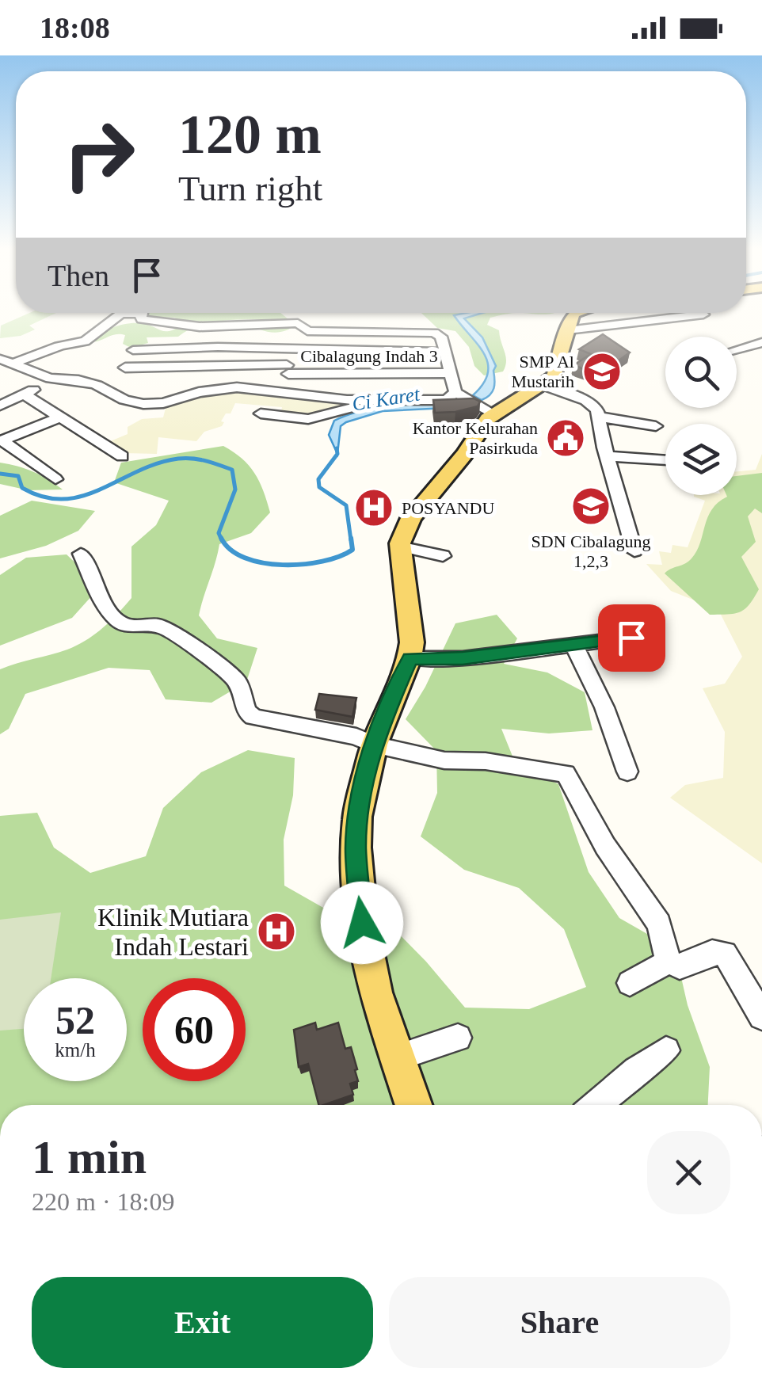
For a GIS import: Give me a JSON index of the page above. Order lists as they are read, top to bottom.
{
  "streets": {
    "street": ["Cibalagung Indah 3"]
  },
  "water": ["Ci Karet"],
  "places": {
    "school or university": ["SMP Al Mustarih", "SDN Cibalagung 1,2,3"],
    "public building": ["Kantor Kelurahan Pasirkuda"],
    "hospital": ["POSYANDU", "Klinik Mutiara Indah Lestari"]
  },
  "page": {
    "status": "18:08",
    "turn": ["120 m", "Turn right"],
    "then": "Then",
    "speed": "52 km/h",
    "limit": "60",
    "heading": ["1 min", "220 m · 18:09"],
    "buttons": ["Exit", "Share"]
  }
}
